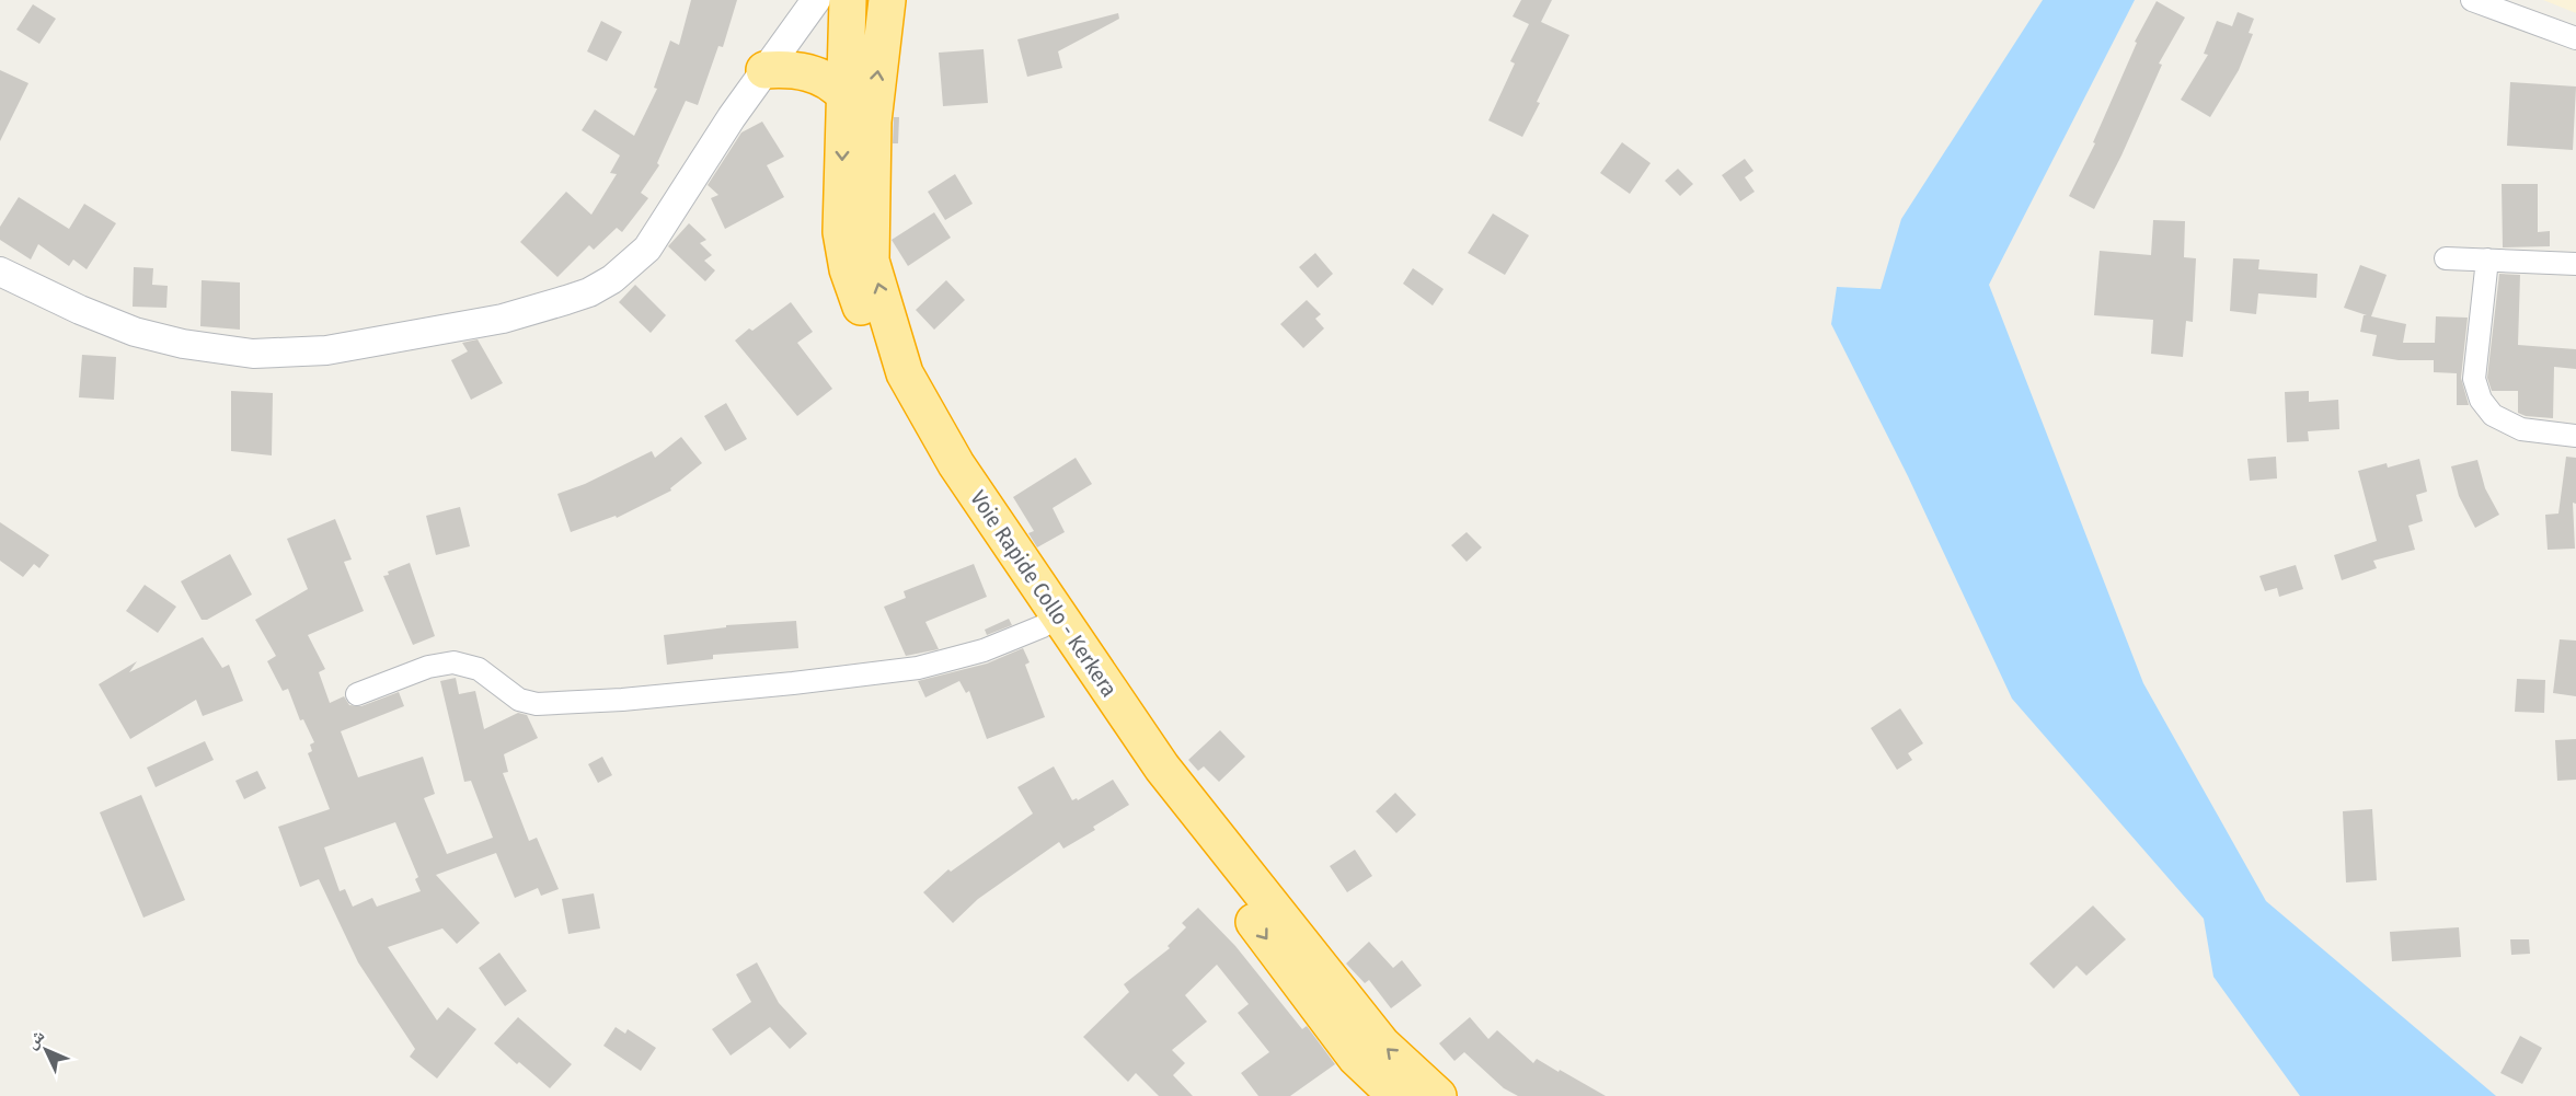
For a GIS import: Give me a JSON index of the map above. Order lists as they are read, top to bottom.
{
  "streets": {
    "highway": ["Voie Rapide Collo - Kerkera"]
  },
  "north": "top left"
}
